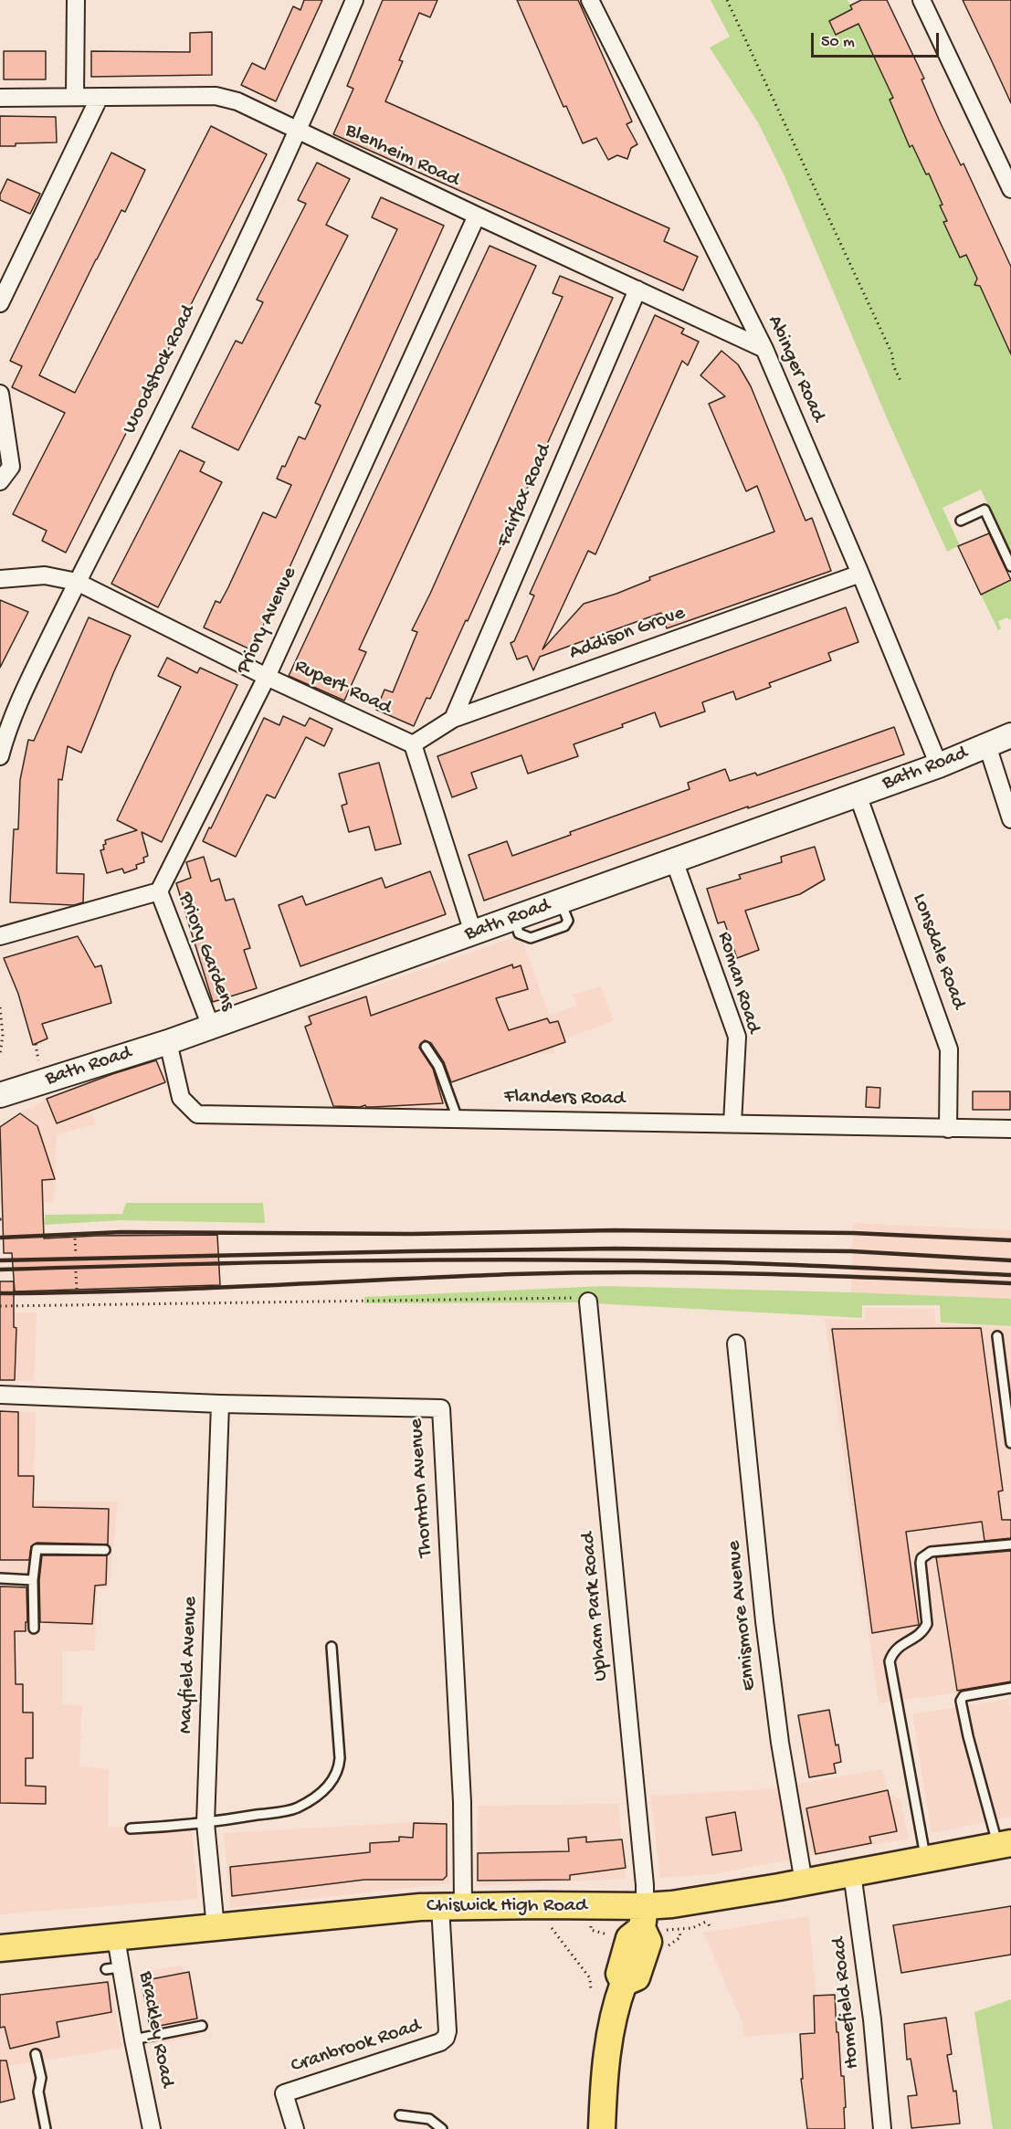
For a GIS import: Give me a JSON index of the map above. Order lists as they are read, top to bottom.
{
  "streets": {
    "main road": ["Bath Road", "Chiswick High Road"],
    "street": [
      "Blenheim Road",
      "Abinger Road",
      "Woodstock Road",
      "Fairfax Road",
      "Priory Avenue",
      "Addison Grove",
      "Rupert Road",
      "Priory Gardens",
      "Lonsdale Road",
      "Roman Road",
      "Flanders Road",
      "Thornton Avenue",
      "Upham Park Road",
      "Ennismore Avenue",
      "Mayfield Avenue",
      "Homefield Road",
      "Brackley Road",
      "Cranbrook Road"
    ]
  },
  "crossings": [
    ["Blenheim Road", "Abinger Road"],
    ["Blenheim Road", "Woodstock Road"],
    ["Blenheim Road", "Fairfax Road"],
    ["Blenheim Road", "Priory Avenue"],
    ["Abinger Road", "Addison Grove"],
    ["Abinger Road", "Bath Road"],
    ["Woodstock Road", "Rupert Road"],
    ["Fairfax Road", "Addison Grove"],
    ["Priory Avenue", "Rupert Road"],
    ["Priory Avenue", "Priory Gardens"],
    ["Addison Grove", "Rupert Road"],
    ["Bath Road", "Priory Gardens"],
    ["Bath Road", "Lonsdale Road"],
    ["Bath Road", "Roman Road"],
    ["Bath Road", "Flanders Road"],
    ["Lonsdale Road", "Flanders Road"],
    ["Roman Road", "Flanders Road"],
    ["Thornton Avenue", "Mayfield Avenue"],
    ["Thornton Avenue", "Chiswick High Road"],
    ["Thornton Avenue", "Cranbrook Road"],
    ["Upham Park Road", "Chiswick High Road"],
    ["Ennismore Avenue", "Chiswick High Road"],
    ["Mayfield Avenue", "Chiswick High Road"],
    ["Chiswick High Road", "Homefield Road"],
    ["Chiswick High Road", "Brackley Road"],
    ["Chiswick High Road", "Cranbrook Road"]
  ],
  "scale_bar": "50 m"
}
